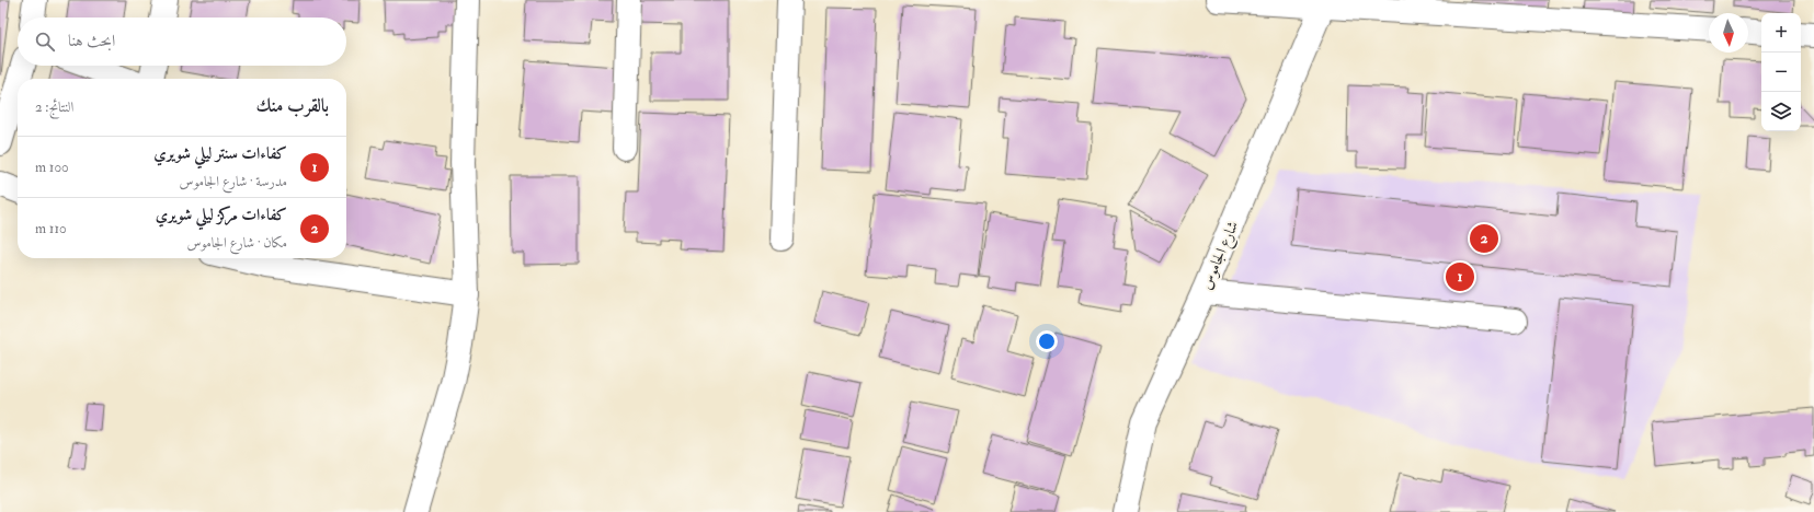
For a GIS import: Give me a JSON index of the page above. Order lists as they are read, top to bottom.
{
  "streets": {
    "street": ["شارع الجاموس"]
  },
  "north": "bottom",
  "page": {
    "map_buttons": ["+", "−"],
    "search": "ابحث هنا",
    "heading": ["بالقرب منك", "النتائج: 2"],
    "list": [
      {
        "mark": "1",
        "name": "كفاءات سنتر ليلي شويري",
        "note": "مدرسة · شارع الجاموس",
        "value": "100 m"
      },
      {
        "mark": "2",
        "name": "كفاءات مركز ليلي شويري",
        "note": "مكان · شارع الجاموس",
        "value": "110 m"
      }
    ],
    "pins": ["2", "1"]
  }
}
